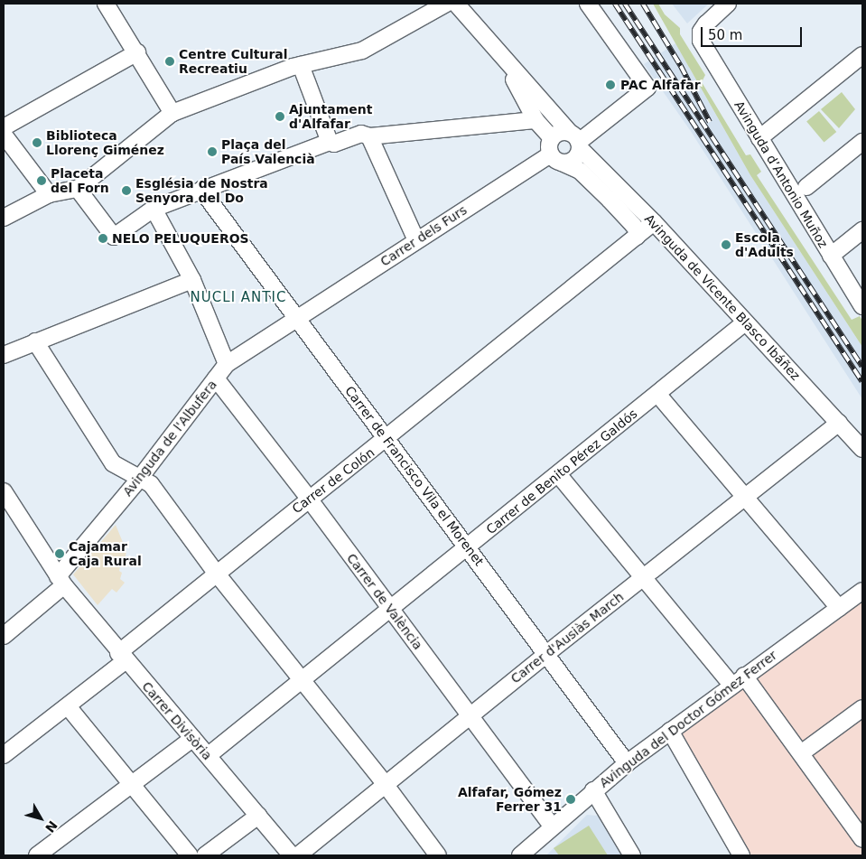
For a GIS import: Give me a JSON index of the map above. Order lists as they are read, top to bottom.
{
  "streets": {
    "street": [
      "Avinguda d’Antonio Muñoz",
      "Carrer dels Furs",
      "Avinguda de Vicente Blasco Ibáñez",
      "Avinguda de l'Albufera",
      "Carrer de Benito Pérez Galdós",
      "Carrer de Francisco Vila el Morenet",
      "Carrer de Colón",
      "Carrer de València",
      "Carrer d'Ausiàs March",
      "Avinguda del Doctor Gómez Ferrer",
      "Carrer Divisòria"
    ]
  },
  "crossings": [
    ["Carrer dels Furs", "Avinguda de Vicente Blasco Ibáñez"],
    ["Carrer dels Furs", "Avinguda de l'Albufera"],
    ["Carrer dels Furs", "Carrer de Francisco Vila el Morenet"],
    ["Avinguda de Vicente Blasco Ibáñez", "Carrer de Benito Pérez Galdós"],
    ["Avinguda de Vicente Blasco Ibáñez", "Carrer de Colón"],
    ["Avinguda de Vicente Blasco Ibáñez", "Carrer d'Ausiàs March"],
    ["Avinguda de l'Albufera", "Carrer de Francisco Vila el Morenet"],
    ["Avinguda de l'Albufera", "Carrer de València"],
    ["Avinguda de l'Albufera", "Carrer Divisòria"],
    ["Carrer de Benito Pérez Galdós", "Carrer de Francisco Vila el Morenet"],
    ["Carrer de Benito Pérez Galdós", "Carrer de València"],
    ["Carrer de Benito Pérez Galdós", "Carrer Divisòria"],
    ["Carrer de Francisco Vila el Morenet", "Carrer de Colón"],
    ["Carrer de Francisco Vila el Morenet", "Carrer d'Ausiàs March"],
    ["Carrer de Francisco Vila el Morenet", "Avinguda del Doctor Gómez Ferrer"],
    ["Carrer de Colón", "Carrer de València"],
    ["Carrer de Colón", "Carrer Divisòria"],
    ["Carrer de València", "Carrer d'Ausiàs March"],
    ["Carrer de València", "Avinguda del Doctor Gómez Ferrer"]
  ],
  "districts": ["NUCLI ANTIC"],
  "places": [
    "Centre Cultural Recreatiu",
    "PAC Alfafar",
    "Ajuntament d'Alfafar",
    "Biblioteca Llorenç Giménez",
    "Plaça del País Valencià",
    "Placeta del Forn",
    "Església de Nostra Senyora del Do",
    "NELO PELUQUEROS",
    "Escola d'Adults",
    "Cajamar Caja Rural",
    "Alfafar, Gómez Ferrer 31"
  ],
  "scale_bar": "50 m",
  "north": "bottom right"
}
